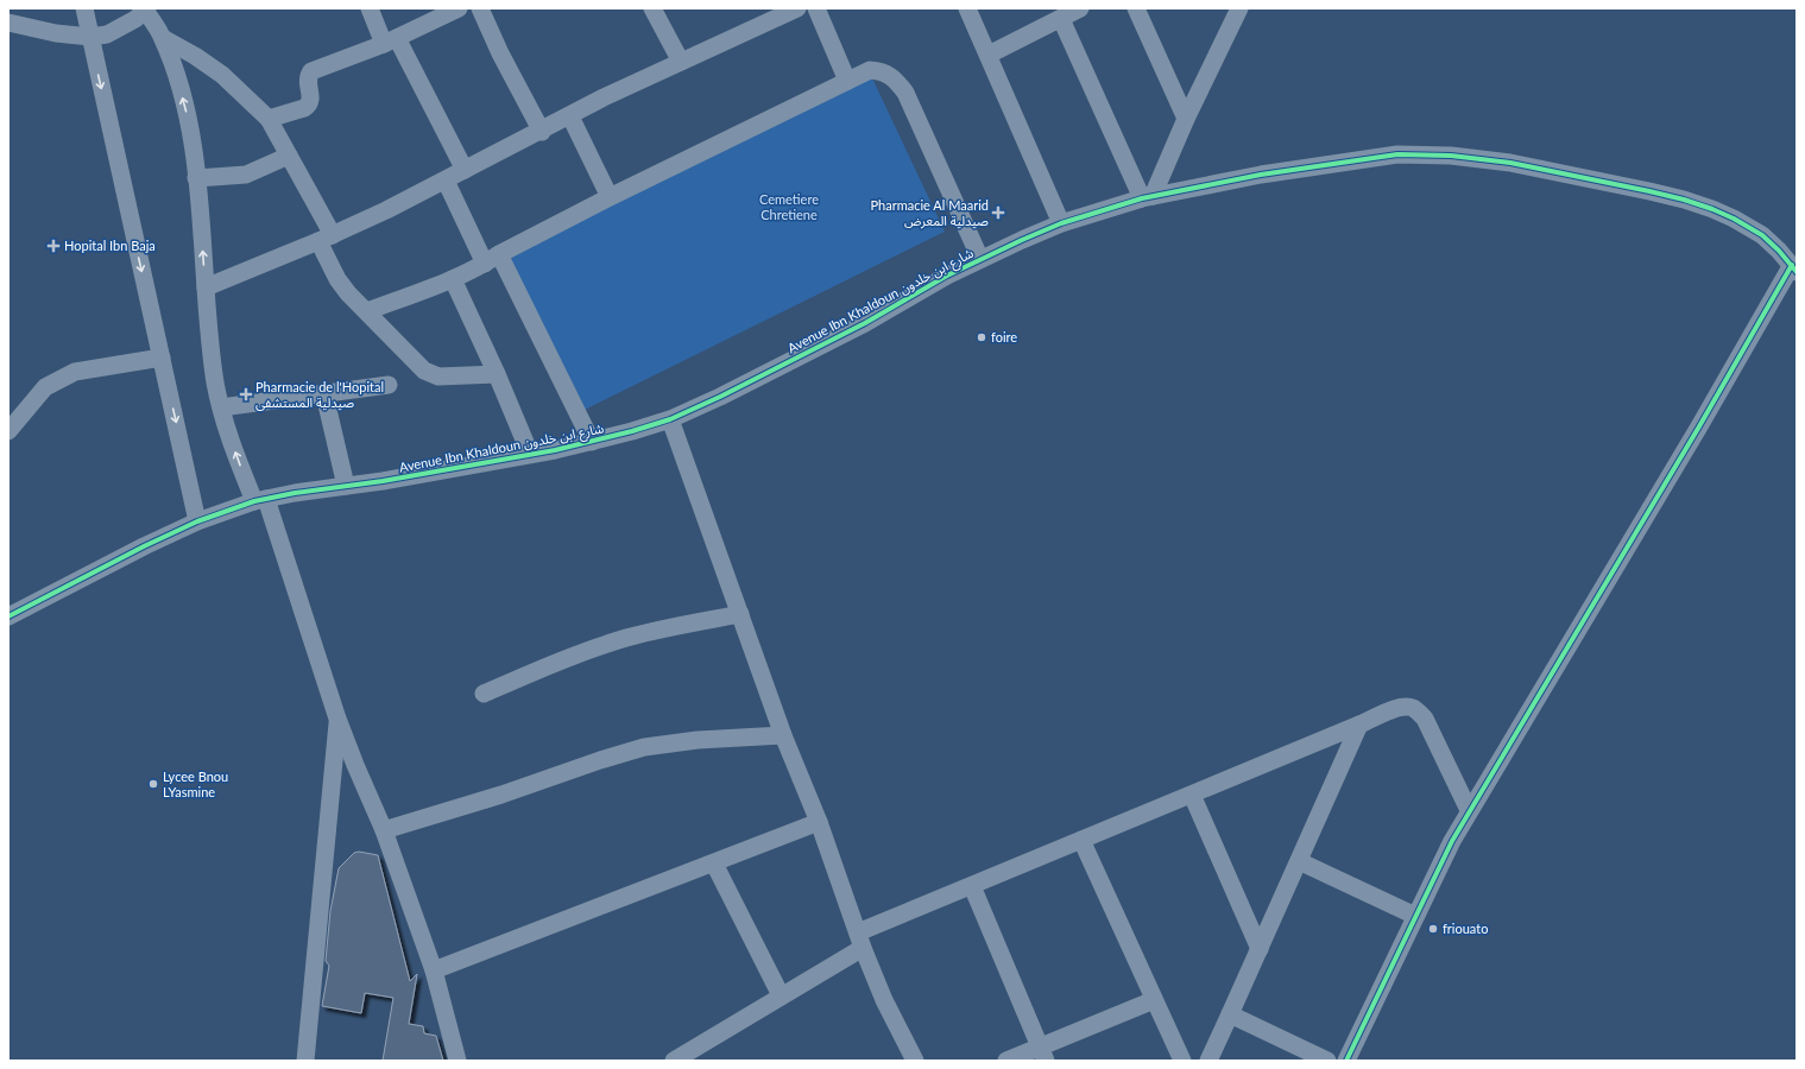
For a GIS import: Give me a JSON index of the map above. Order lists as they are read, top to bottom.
{
  "streets": {
    "street": ["Avenue Ibn Khaldoun شارع ابن خلدون"]
  },
  "parks": ["Cemetiere Chretiene"],
  "places": {
    "health": ["Pharmacie Al Maarid صيدلية المعرض", "Hopital Ibn Baja", "Pharmacie de l'Hopital صيدلية المستشفى"],
    "other": ["foire", "Lycee Bnou LYasmine", "friouato"]
  }
}
